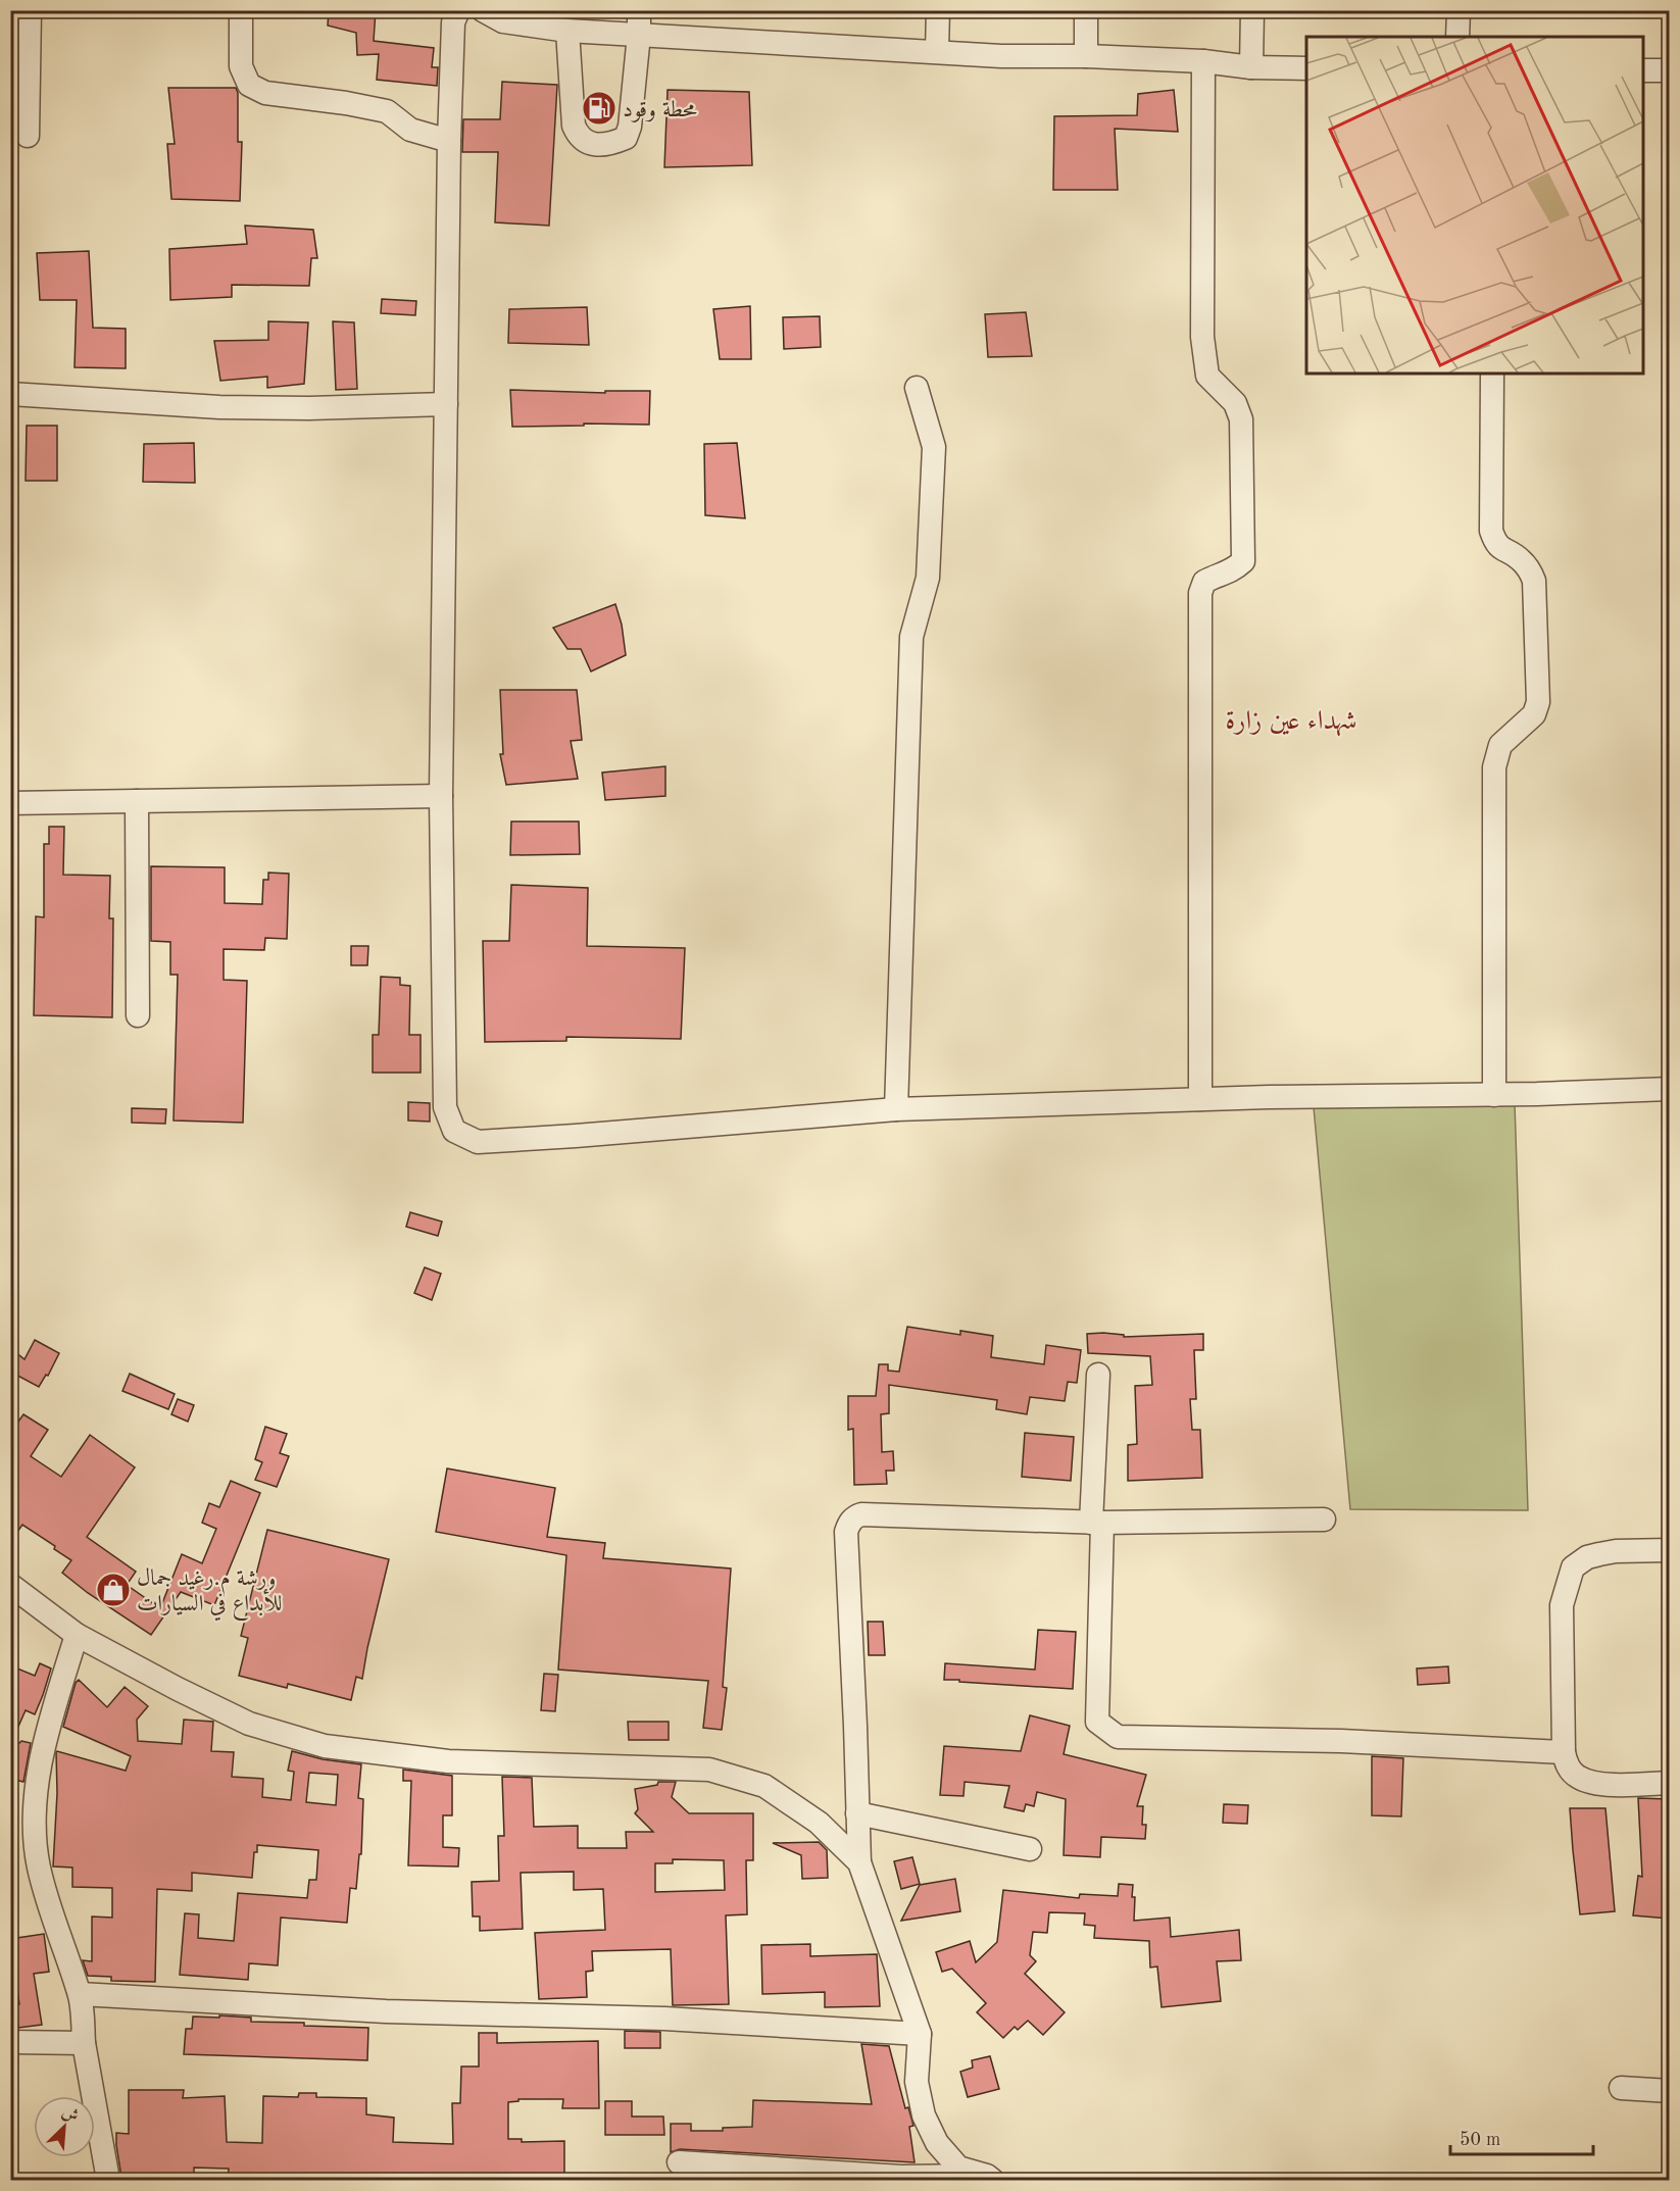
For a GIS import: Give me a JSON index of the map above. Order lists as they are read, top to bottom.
{
  "districts": ["شهداء عين زارة"],
  "places": {
    "fuel station": ["محطة وقود"],
    "shop": ["ورشة م.رغيد جمال للأبداع في السيارات"]
  },
  "scale_bar": "50 m",
  "north": "top right"
}
